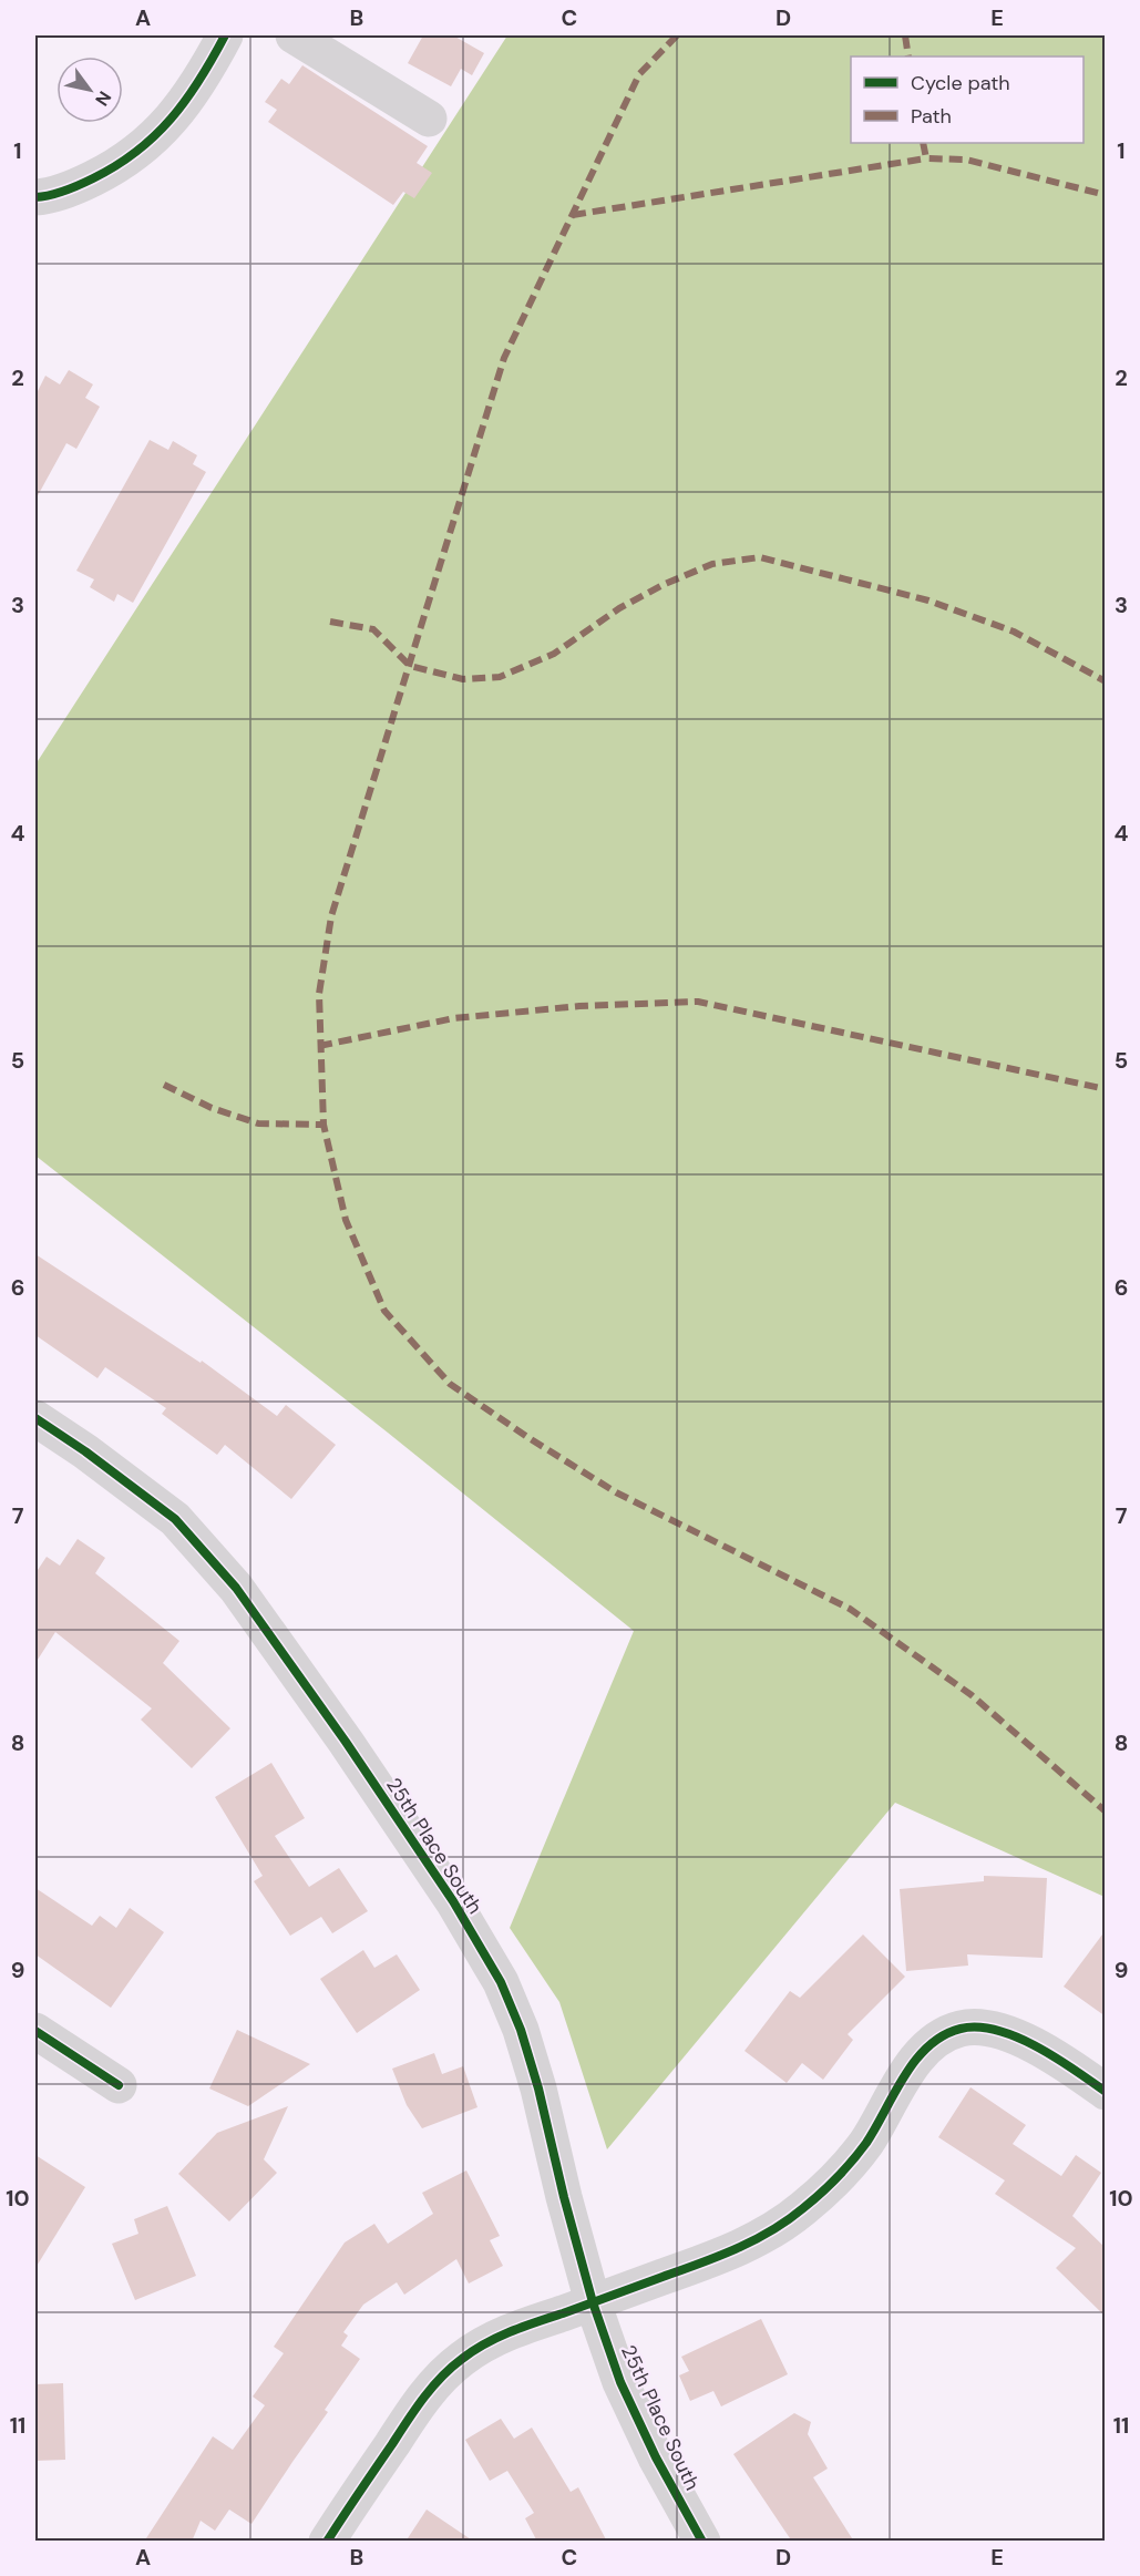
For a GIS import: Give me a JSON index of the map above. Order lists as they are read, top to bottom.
{
  "streets": {
    "street": ["25th Place South"]
  },
  "legend": ["Cycle path", "Path"],
  "north": "bottom right",
  "grid": {
    "columns": [
      "A",
      "B",
      "C",
      "D",
      "E"
    ],
    "rows": [
      "1",
      "2",
      "3",
      "4",
      "5",
      "6",
      "7",
      "8",
      "9",
      "10",
      "11"
    ]
  }
}
